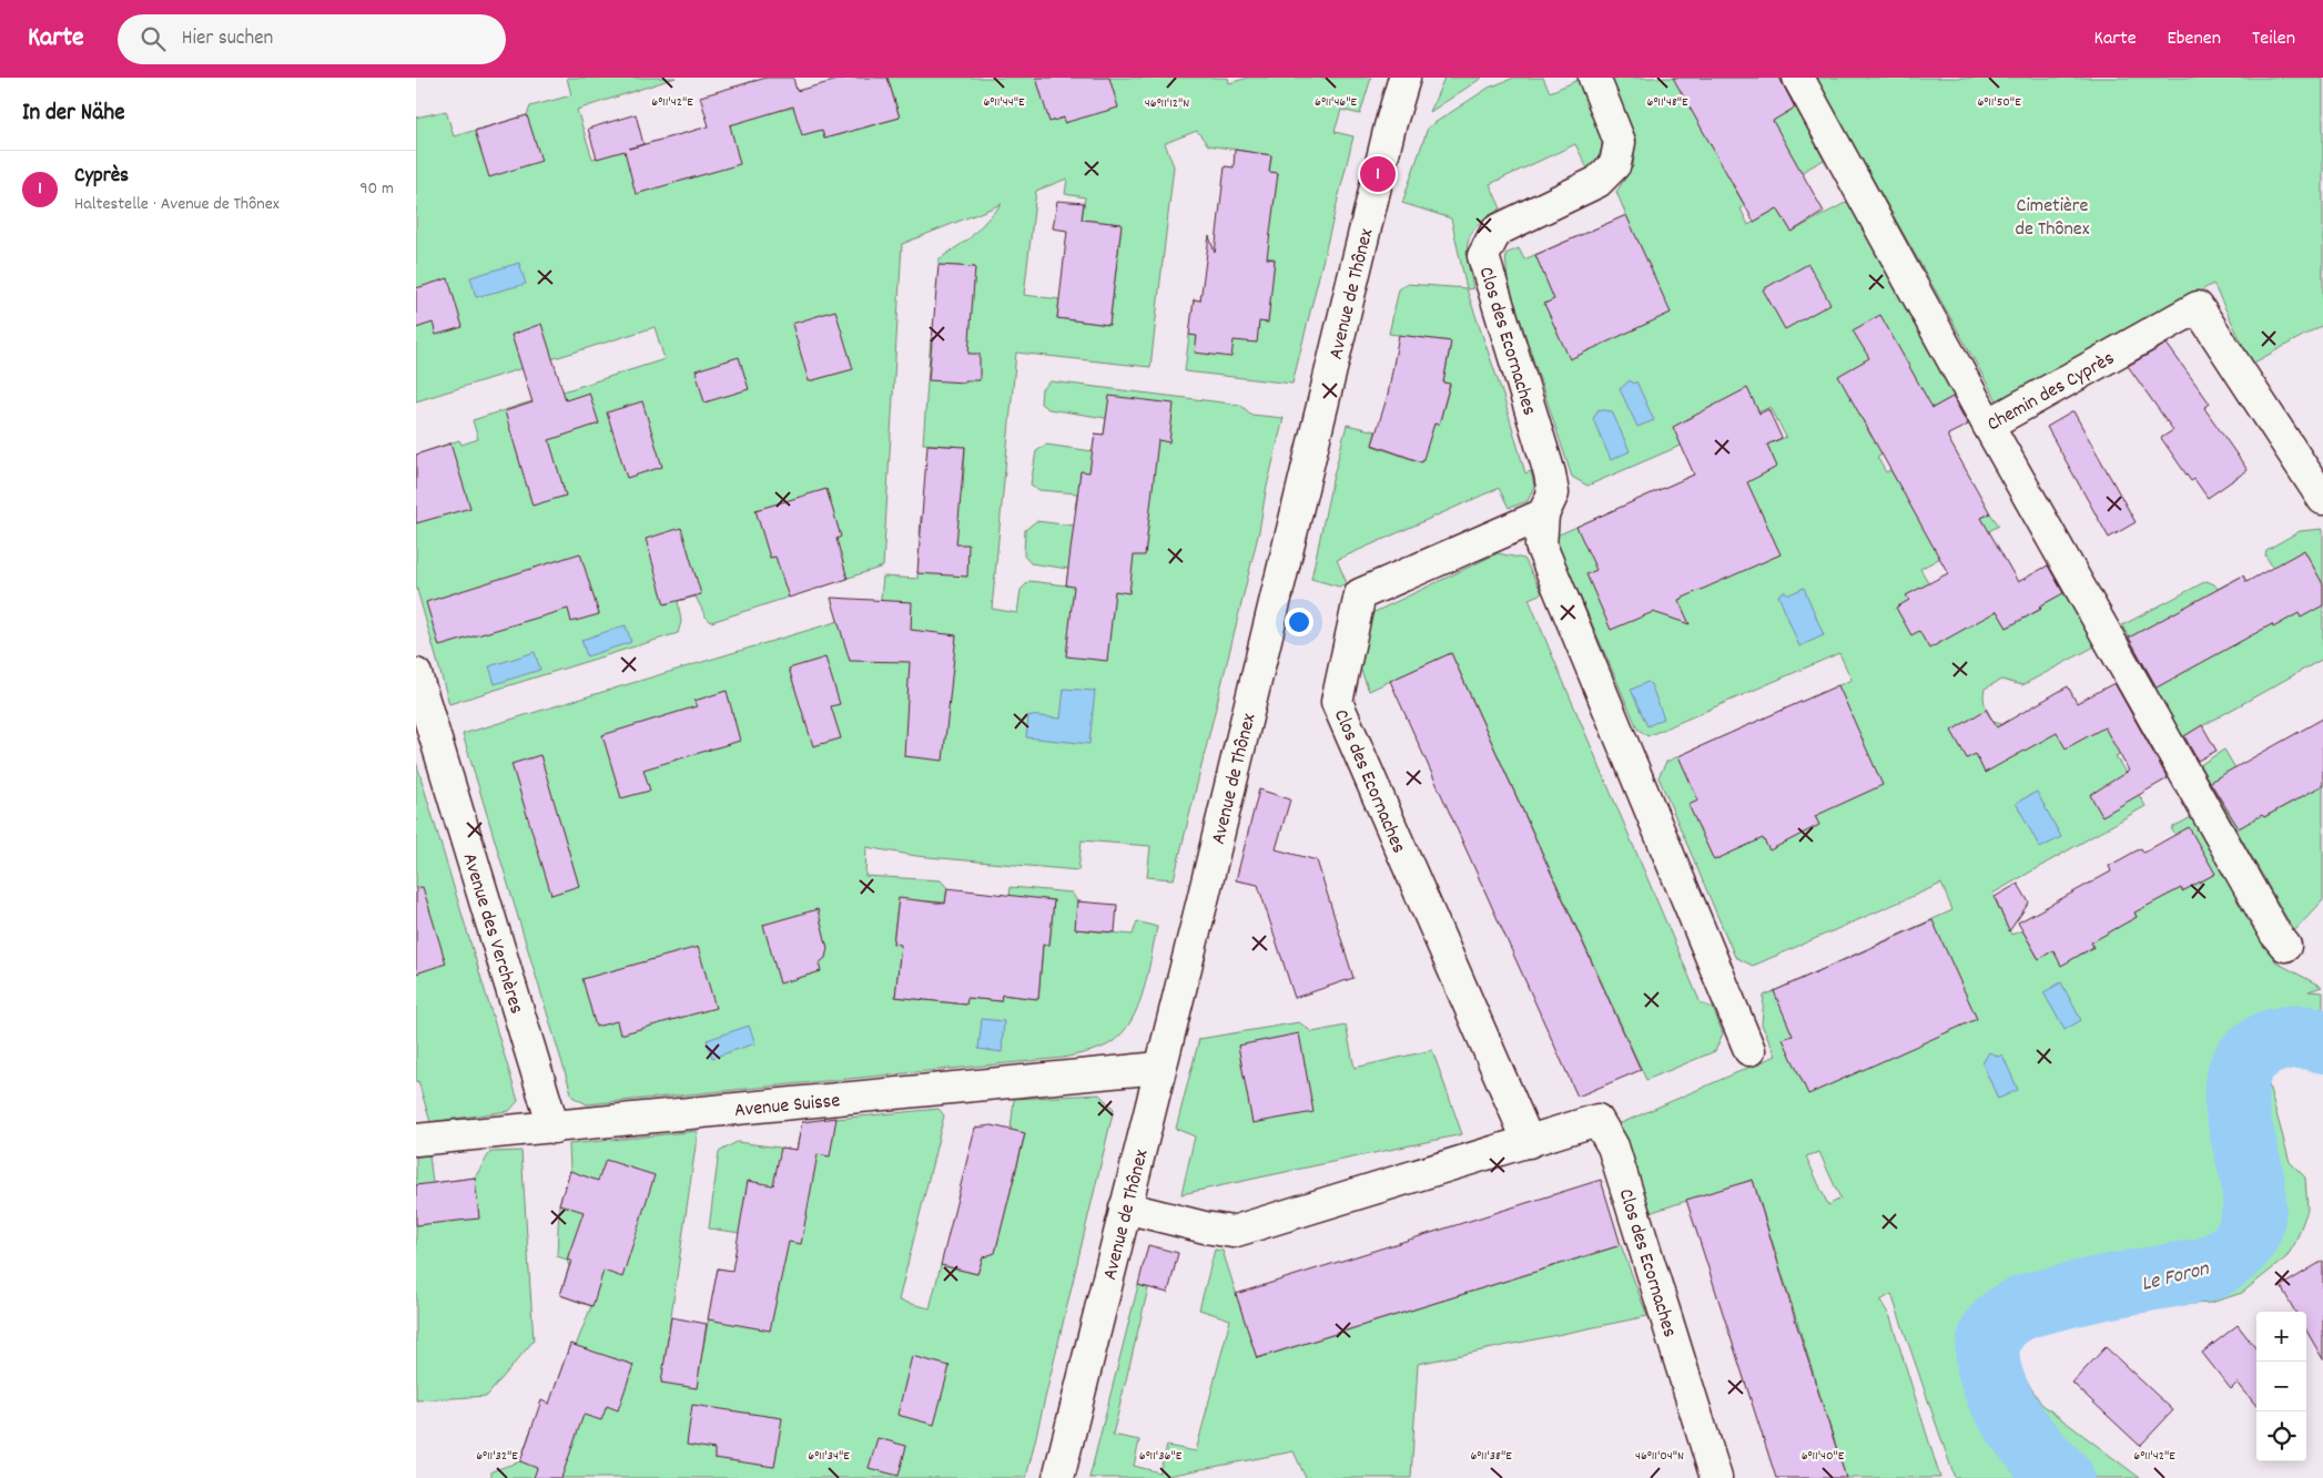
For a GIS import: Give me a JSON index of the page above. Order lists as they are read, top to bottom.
{
  "streets": {
    "street": [
      "Avenue de Thônex",
      "Clos des Ecornaches",
      "Chemin des Cyprès",
      "Avenue des Verchères",
      "Avenue Suisse"
    ]
  },
  "crossings": [
    ["Avenue de Thônex", "Clos des Ecornaches"],
    ["Avenue de Thônex", "Avenue Suisse"],
    ["Avenue des Verchères", "Avenue Suisse"]
  ],
  "water": ["Le Foron"],
  "parks": ["Cimetière de Thônex"],
  "page": {
    "header": "Karte",
    "search": "Hier suchen",
    "nav": ["Karte", "Ebenen", "Teilen"],
    "heading": "In der Nähe",
    "list": [
      {
        "mark": "1",
        "name": "Cyprès",
        "note": "Haltestelle · Avenue de Thônex",
        "value": "90 m"
      }
    ],
    "pins": "1",
    "map_buttons": ["+", "−"]
  },
  "coordinates": [
    "6°11'42\"E",
    "6°11'44\"E",
    "6°11'46\"E",
    "6°11'48\"E",
    "6°11'50\"E",
    "46°11'12\"N",
    "46°11'04\"N",
    "6°11'32\"E",
    "6°11'34\"E",
    "6°11'36\"E",
    "6°11'38\"E",
    "6°11'40\"E"
  ]
}
